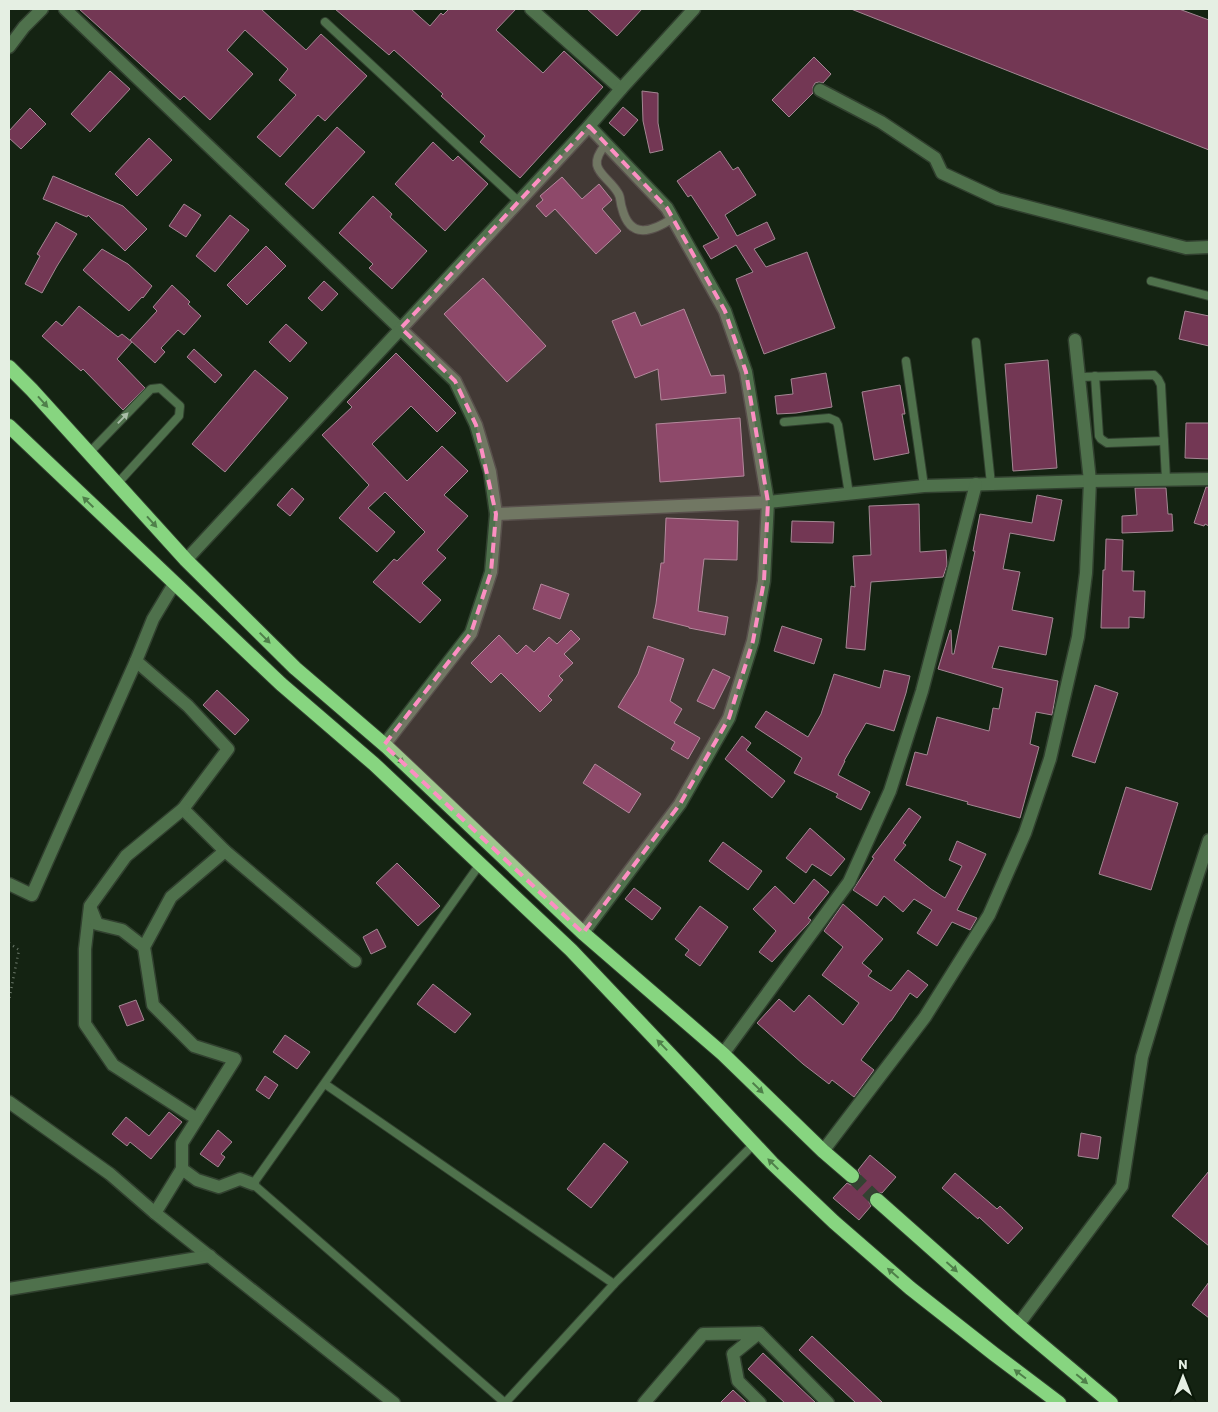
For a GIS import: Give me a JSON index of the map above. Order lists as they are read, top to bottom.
{
  "north": "top"
}
